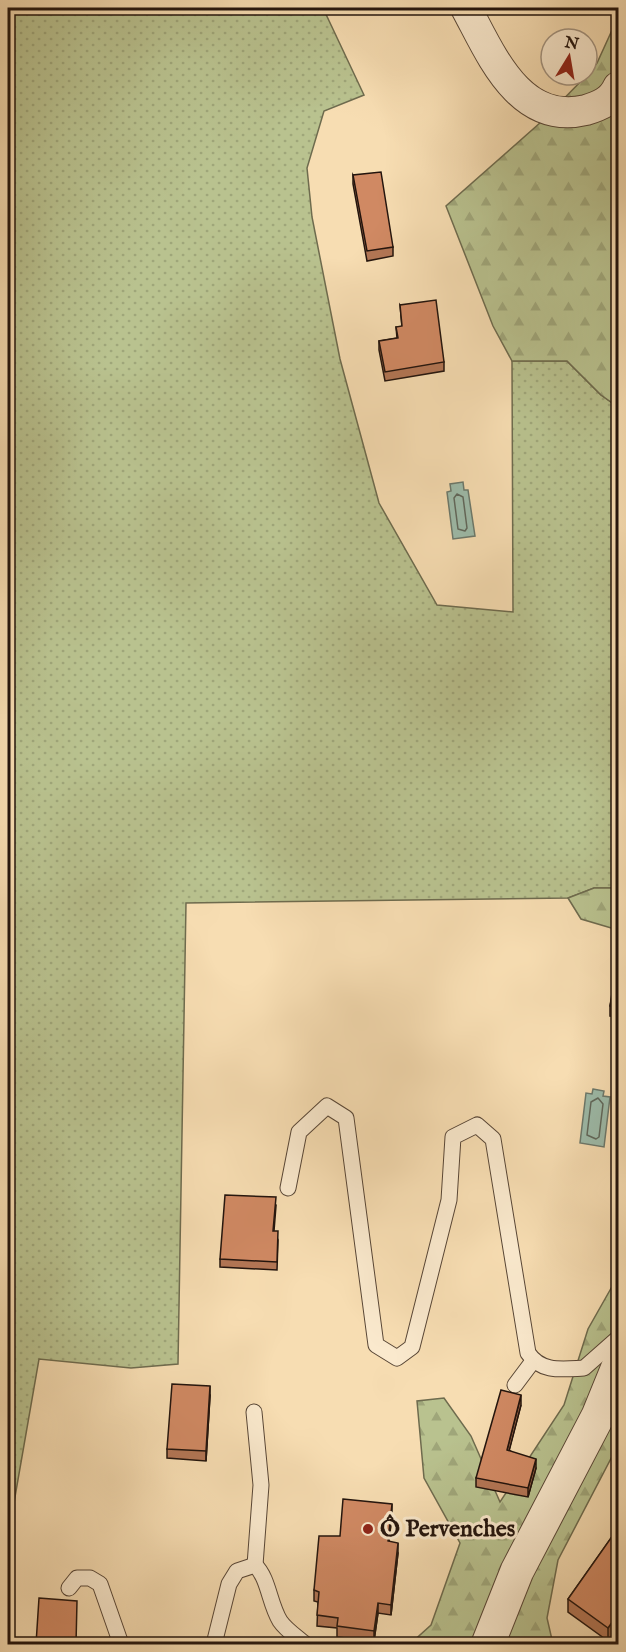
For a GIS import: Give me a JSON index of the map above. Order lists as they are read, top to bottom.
{
  "places": ["Ô Pervenches"],
  "north": "top"
}
